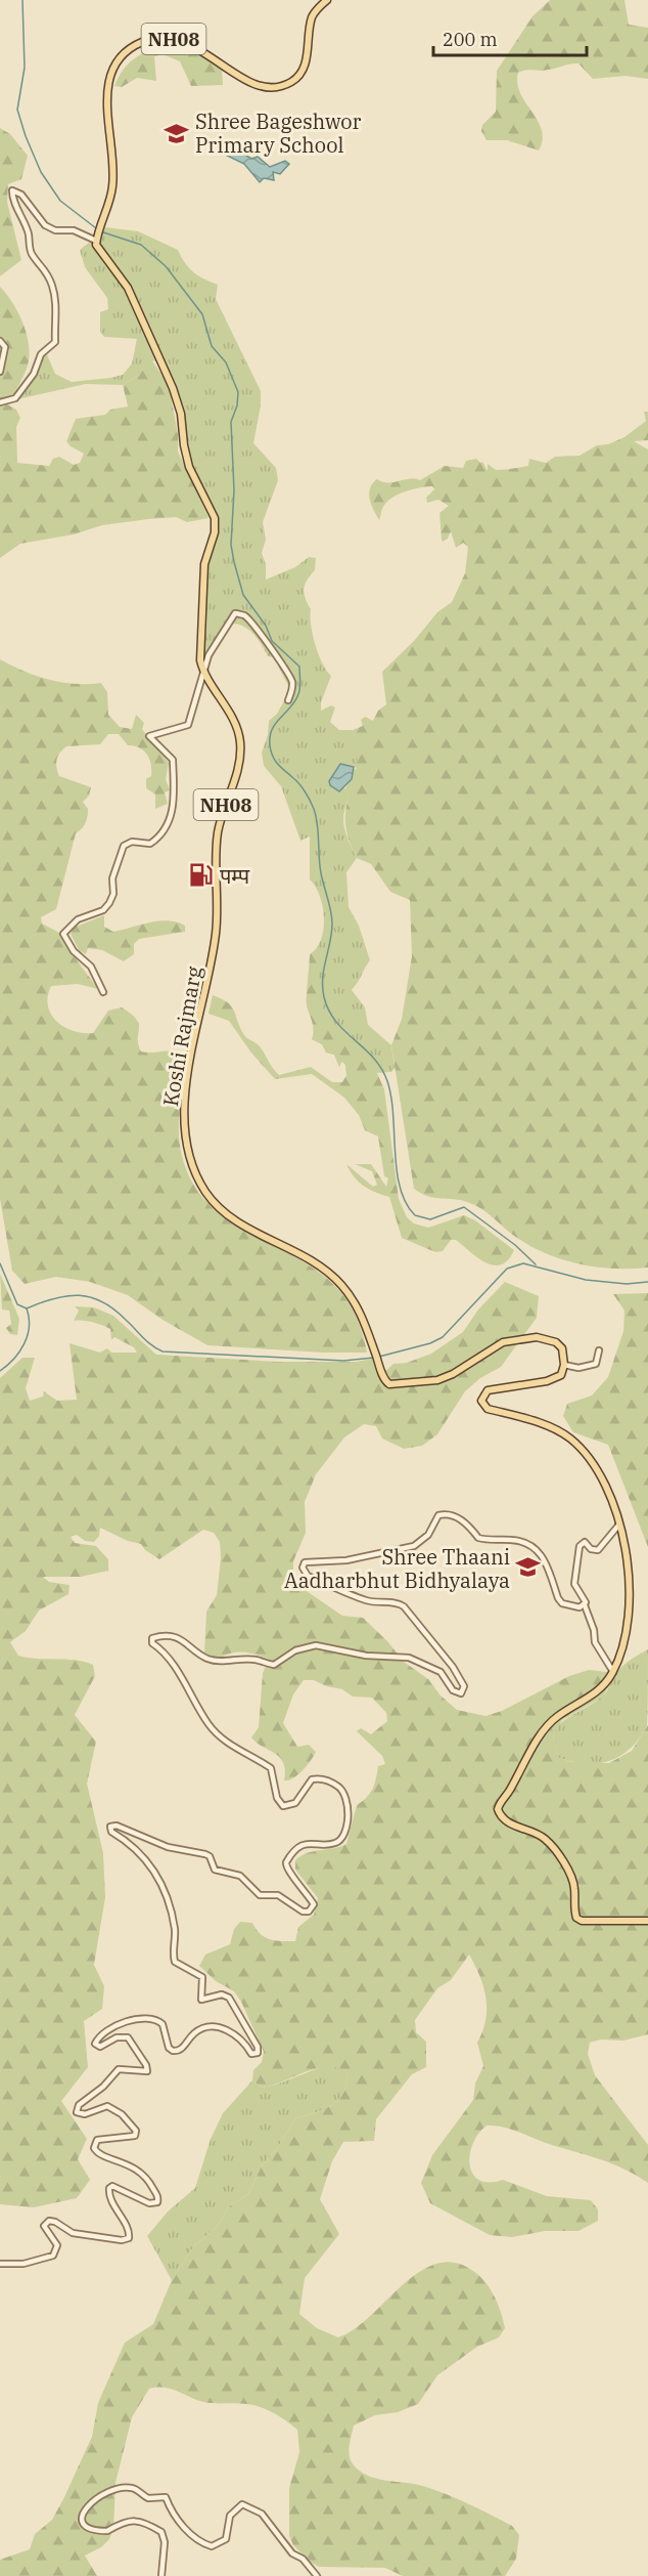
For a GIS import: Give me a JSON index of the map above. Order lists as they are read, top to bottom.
{
  "streets": {
    "main road": ["NH08", "Koshi Rajmarg"]
  },
  "crossings": [
    ["NH08", "Koshi Rajmarg"]
  ],
  "places": {
    "school or university": ["Shree Bageshwor Primary School", "Shree Thaani Aadharbhut Bidhyalaya"],
    "fuel station": ["पम्प"]
  },
  "scale_bar": "200 m"
}
